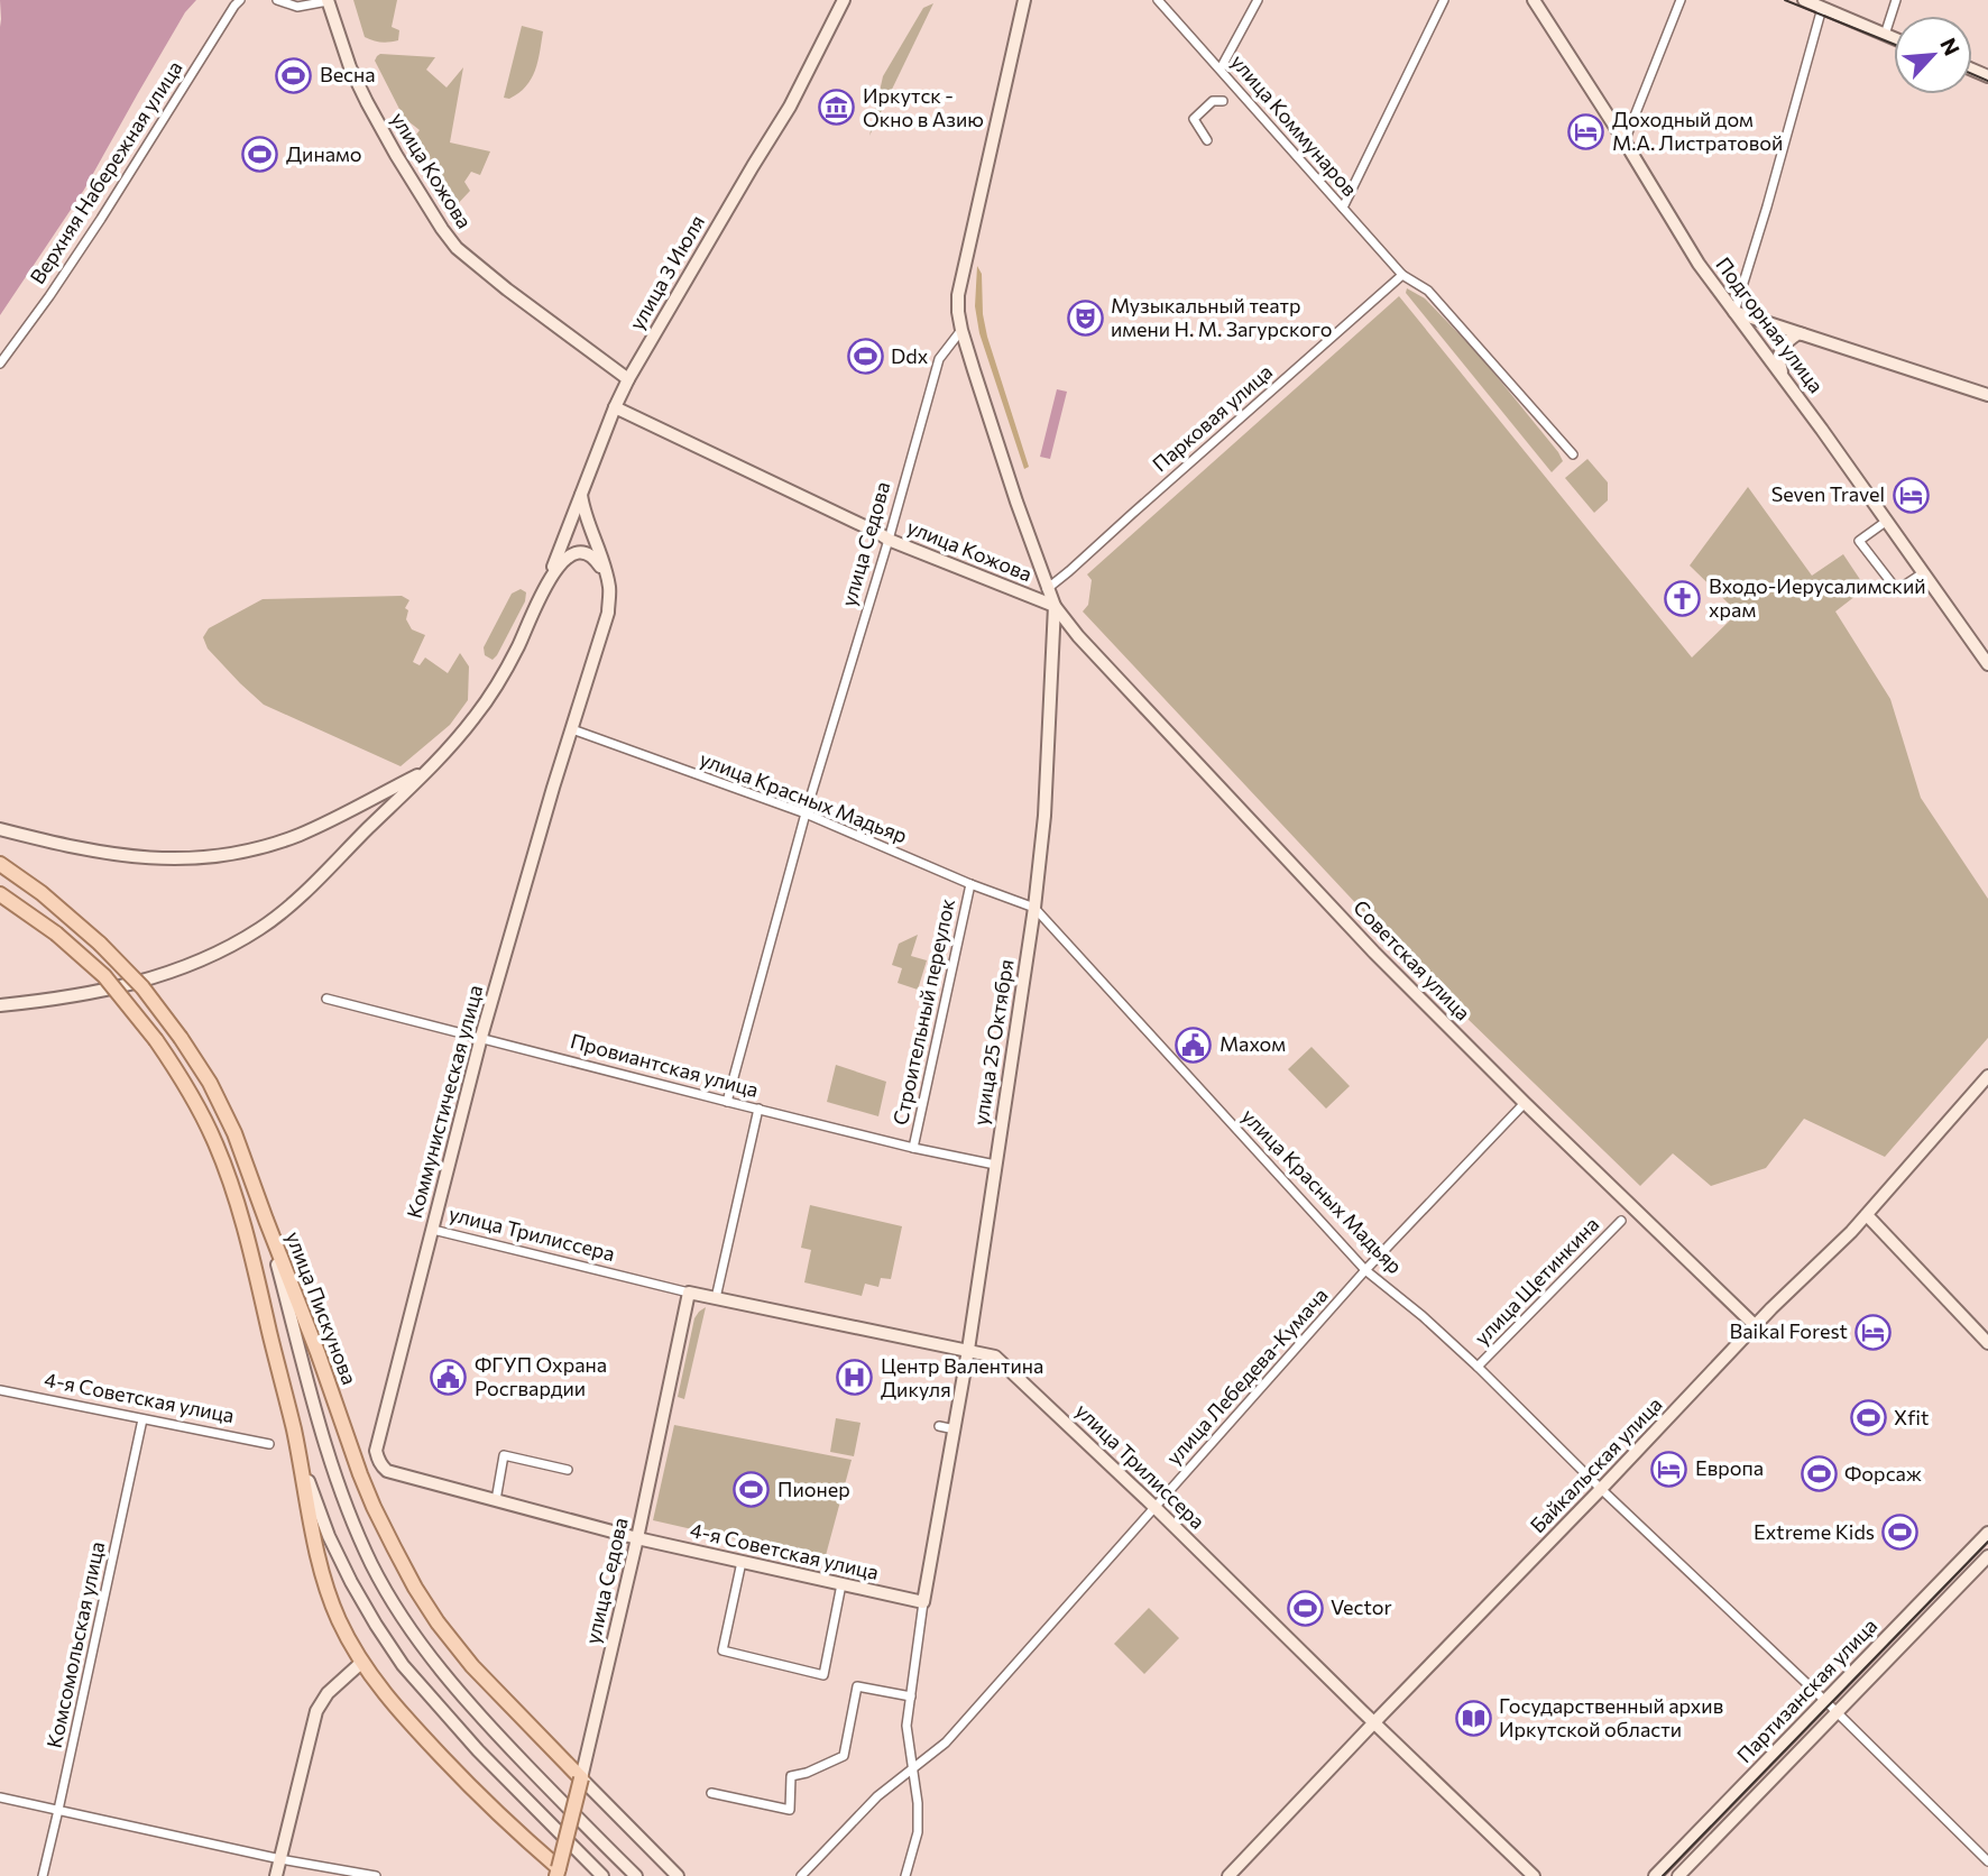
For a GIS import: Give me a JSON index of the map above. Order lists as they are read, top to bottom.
{
  "streets": {
    "main road": [
      "улица Кожова",
      "улица 3 Июля",
      "Подгорная улица",
      "улица Седова",
      "Советская улица",
      "улица 25 Октября",
      "Коммунистическая улица",
      "улица Трилиссера",
      "улица Пискунова",
      "4-я Советская улица",
      "Байкальская улица",
      "Партизанская улица"
    ],
    "street": [
      "улица Коммунаров",
      "Верхняя Набережная улица",
      "Парковая улица",
      "улица Красных Мадьяр",
      "Строительный переулок",
      "Провиантская улица",
      "улица Щетинкина",
      "улица Лебедева-Кумача",
      "Комсомольская улица"
    ]
  },
  "crossings": [
    ["улица Коммунаров", "Парковая улица"],
    ["улица Кожова", "улица 3 Июля"],
    ["улица Кожова", "улица Седова"],
    ["улица Кожова", "Советская улица"],
    ["улица Кожова", "улица 25 Октября"],
    ["улица 3 Июля", "Коммунистическая улица"],
    ["Парковая улица", "улица 25 Октября"],
    ["улица Седова", "улица Красных Мадьяр"],
    ["улица Седова", "улица 25 Октября"],
    ["улица Седова", "Провиантская улица"],
    ["улица Седова", "Коммунистическая улица"],
    ["улица Седова", "улица Трилиссера"],
    ["улица Седова", "улица Пискунова"],
    ["улица Седова", "4-я Советская улица"],
    ["улица Красных Мадьяр", "Строительный переулок"],
    ["улица Красных Мадьяр", "улица 25 Октября"],
    ["улица Красных Мадьяр", "Коммунистическая улица"],
    ["улица Красных Мадьяр", "улица Щетинкина"],
    ["улица Красных Мадьяр", "улица Лебедева-Кумача"],
    ["улица Красных Мадьяр", "Байкальская улица"],
    ["улица Красных Мадьяр", "Партизанская улица"],
    ["Советская улица", "улица 25 Октября"],
    ["Советская улица", "улица Лебедева-Кумача"],
    ["Советская улица", "Байкальская улица"],
    ["Строительный переулок", "Провиантская улица"],
    ["улица 25 Октября", "Провиантская улица"],
    ["улица 25 Октября", "улица Трилиссера"],
    ["улица 25 Октября", "улица Лебедева-Кумача"],
    ["улица 25 Октября", "4-я Советская улица"],
    ["Провиантская улица", "Коммунистическая улица"],
    ["Коммунистическая улица", "улица Трилиссера"],
    ["Коммунистическая улица", "4-я Советская улица"],
    ["улица Трилиссера", "улица Лебедева-Кумача"],
    ["улица Трилиссера", "Байкальская улица"],
    ["4-я Советская улица", "Комсомольская улица"]
  ],
  "places": {
    "sports": [
      "Весна",
      "Динамо",
      "Ddx",
      "Xfit",
      "Форсаж",
      "Пионер",
      "Extreme Kids",
      "Vector"
    ],
    "museum": ["Иркутск - Окно в Азию"],
    "hotel": [
      "Доходный дом М.А. Листратовой",
      "Seven Travel",
      "Baikal Forest",
      "Европа"
    ],
    "theatre": ["Музыкальный театр имени Н. М. Загурского"],
    "church": ["Входо-Иерусалимский храм"],
    "public building": ["Махом", "ФГУП Охрана Росгвардии"],
    "hospital": ["Центр Валентина Дикуля"],
    "library": ["Государственный архив Иркутской области"]
  },
  "north": "top right"
}
